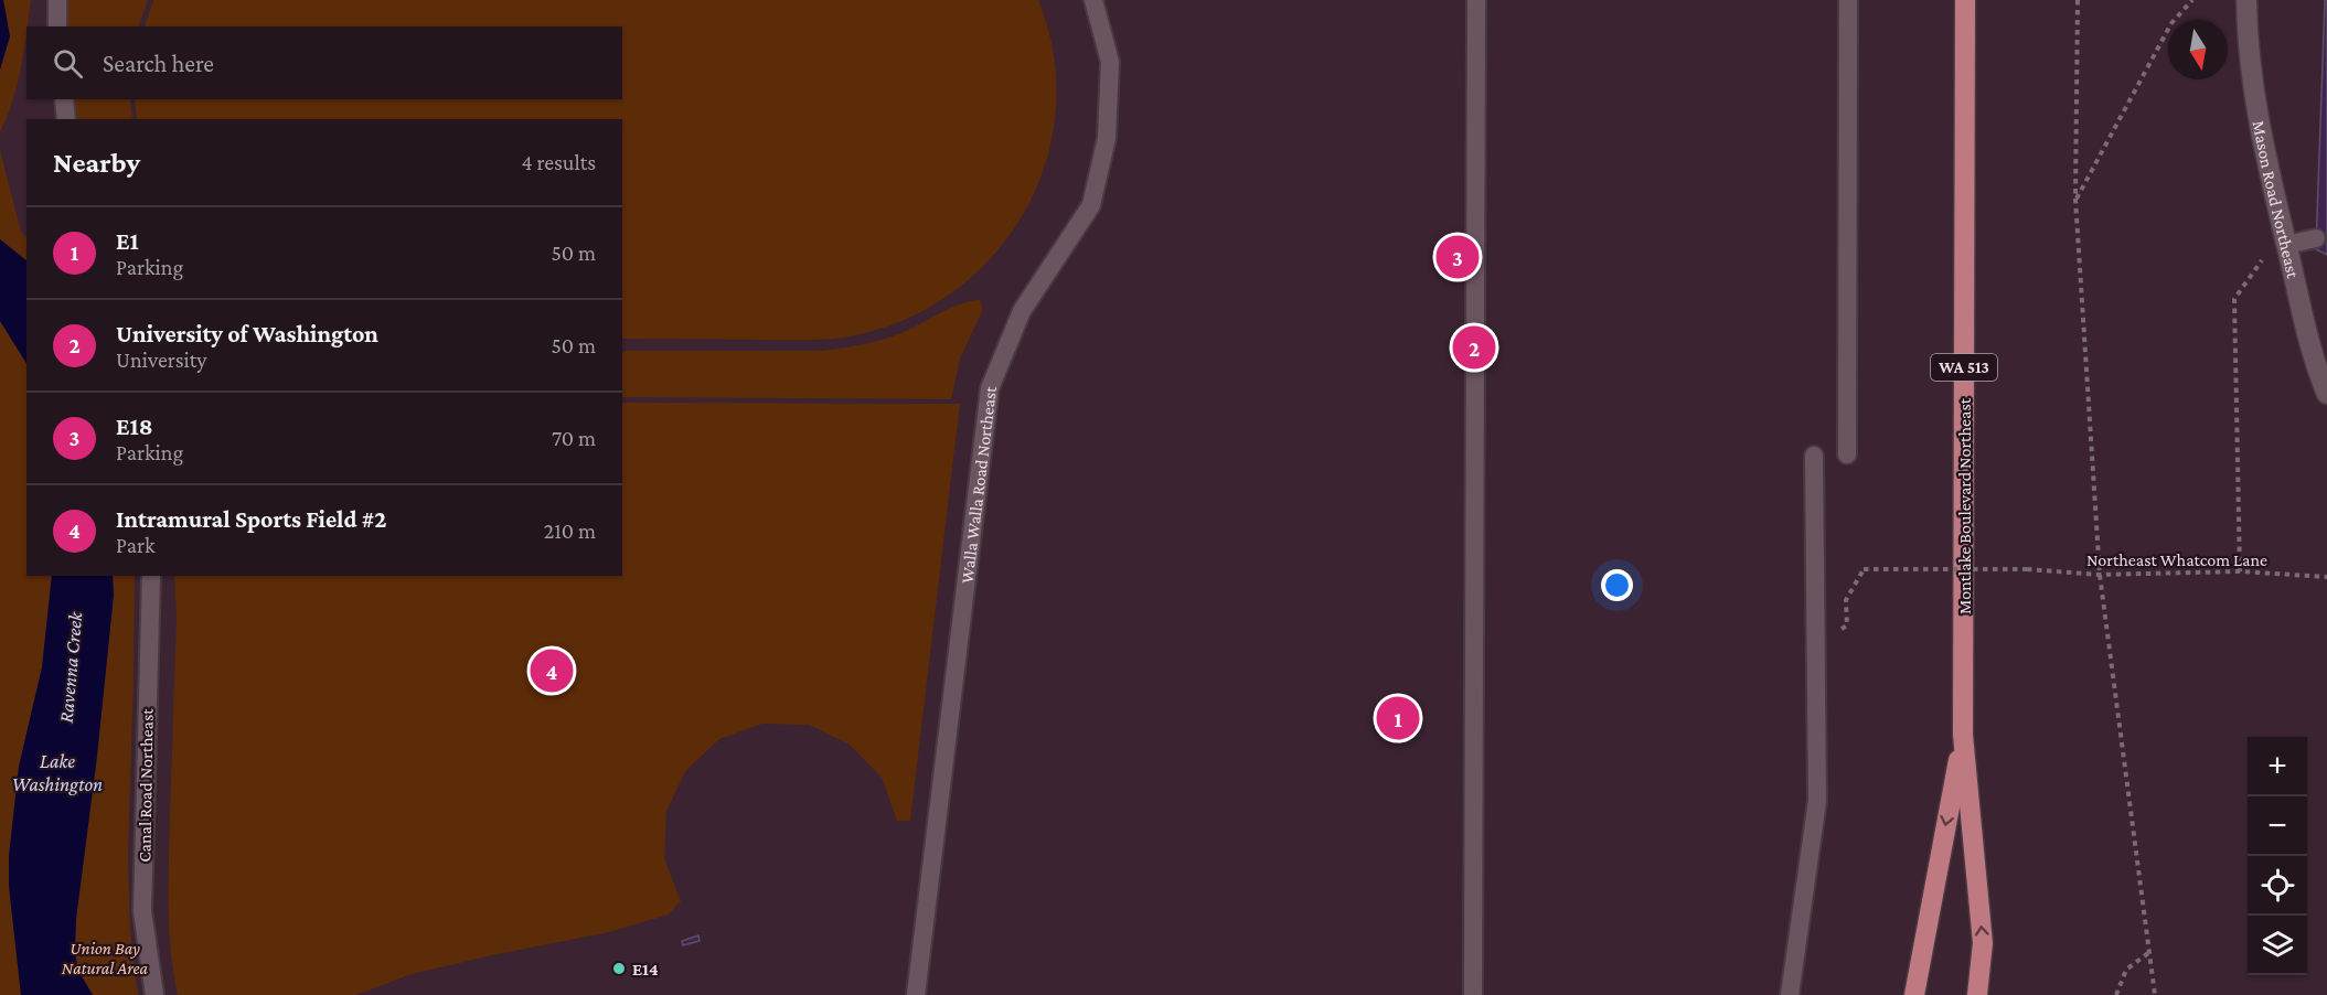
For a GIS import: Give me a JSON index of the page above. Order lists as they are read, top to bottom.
{
  "streets": {
    "main road": ["WA 513", "Montlake Boulevard Northeast"],
    "street": ["Mason Road Northeast"],
    "lane": ["Walla Walla Road Northeast", "Canal Road Northeast"],
    "path": ["Northeast Whatcom Lane"]
  },
  "water": ["Ravenna Creek", "Lake Washington"],
  "parks": ["Union Bay Natural Area"],
  "places": ["E14"],
  "north": "bottom",
  "page": {
    "search": "Search here",
    "heading": ["Nearby", "4 results"],
    "list": [
      {
        "mark": "1",
        "name": "E1",
        "note": "Parking",
        "value": "50 m"
      },
      {
        "mark": "2",
        "name": "University of Washington",
        "note": "University",
        "value": "50 m"
      },
      {
        "mark": "3",
        "name": "E18",
        "note": "Parking",
        "value": "70 m"
      },
      {
        "mark": "4",
        "name": "Intramural Sports Field #2",
        "note": "Park",
        "value": "210 m"
      }
    ],
    "pins": [
      "3",
      "2",
      "4",
      "1"
    ],
    "map_buttons": ["+", "−"]
  }
}
